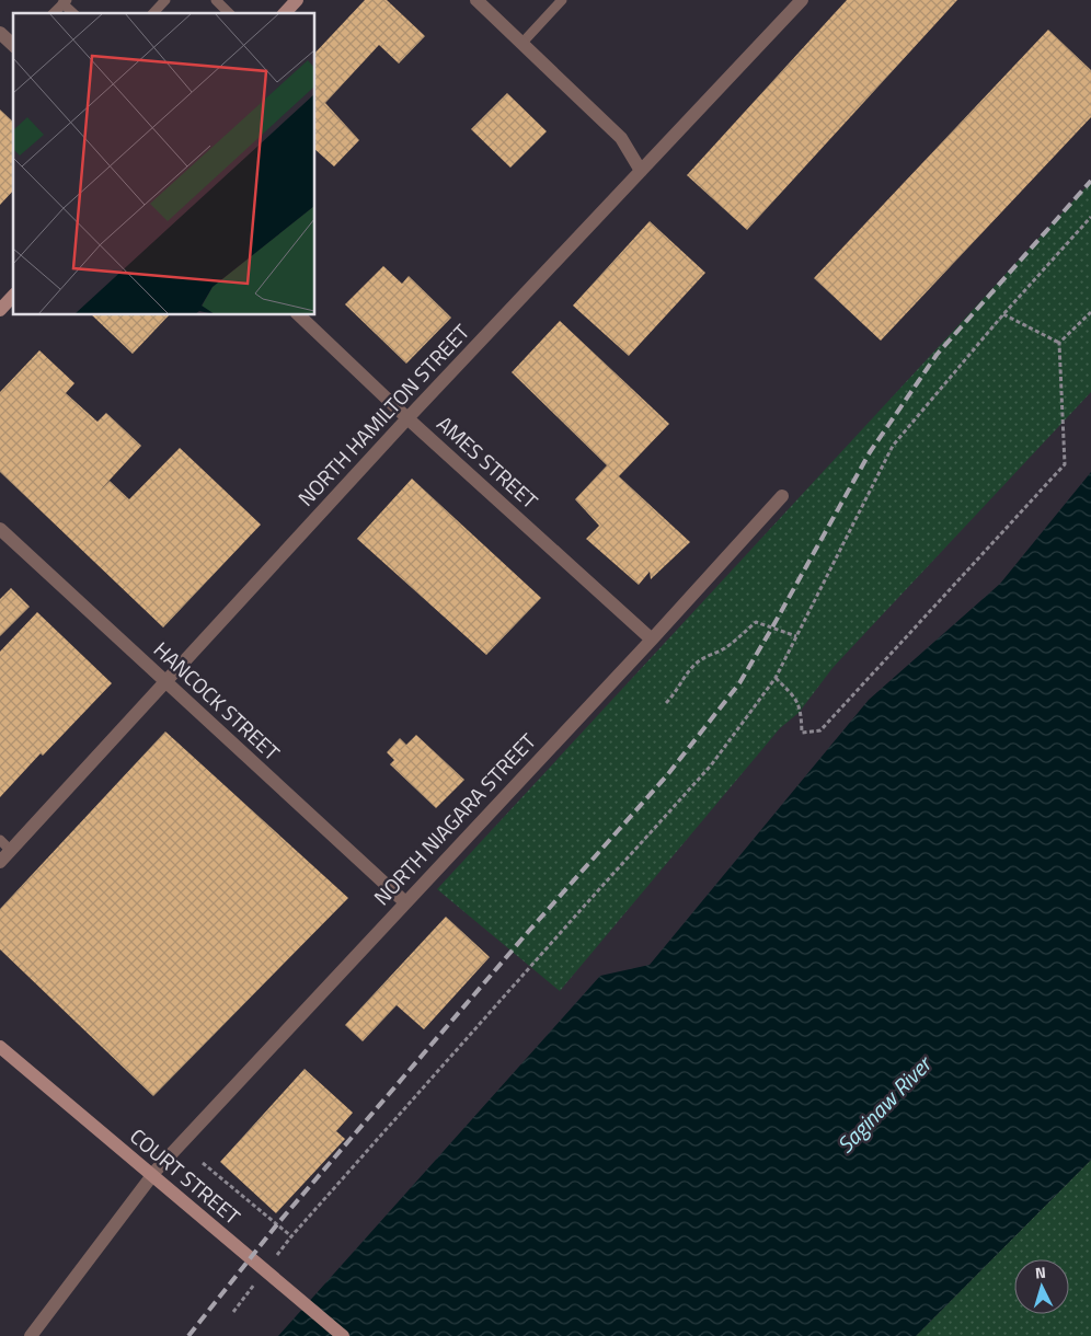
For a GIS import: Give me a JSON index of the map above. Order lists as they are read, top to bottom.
{
  "streets": {
    "main road": ["COURT STREET"],
    "street": [
      "NORTH HAMILTON STREET",
      "AMES STREET",
      "HANCOCK STREET",
      "NORTH NIAGARA STREET"
    ]
  },
  "crossings": [
    ["NORTH HAMILTON STREET", "AMES STREET"],
    ["NORTH HAMILTON STREET", "HANCOCK STREET"],
    ["AMES STREET", "NORTH NIAGARA STREET"],
    ["HANCOCK STREET", "NORTH NIAGARA STREET"]
  ],
  "water": ["Saginaw River"],
  "north": "top"
}
